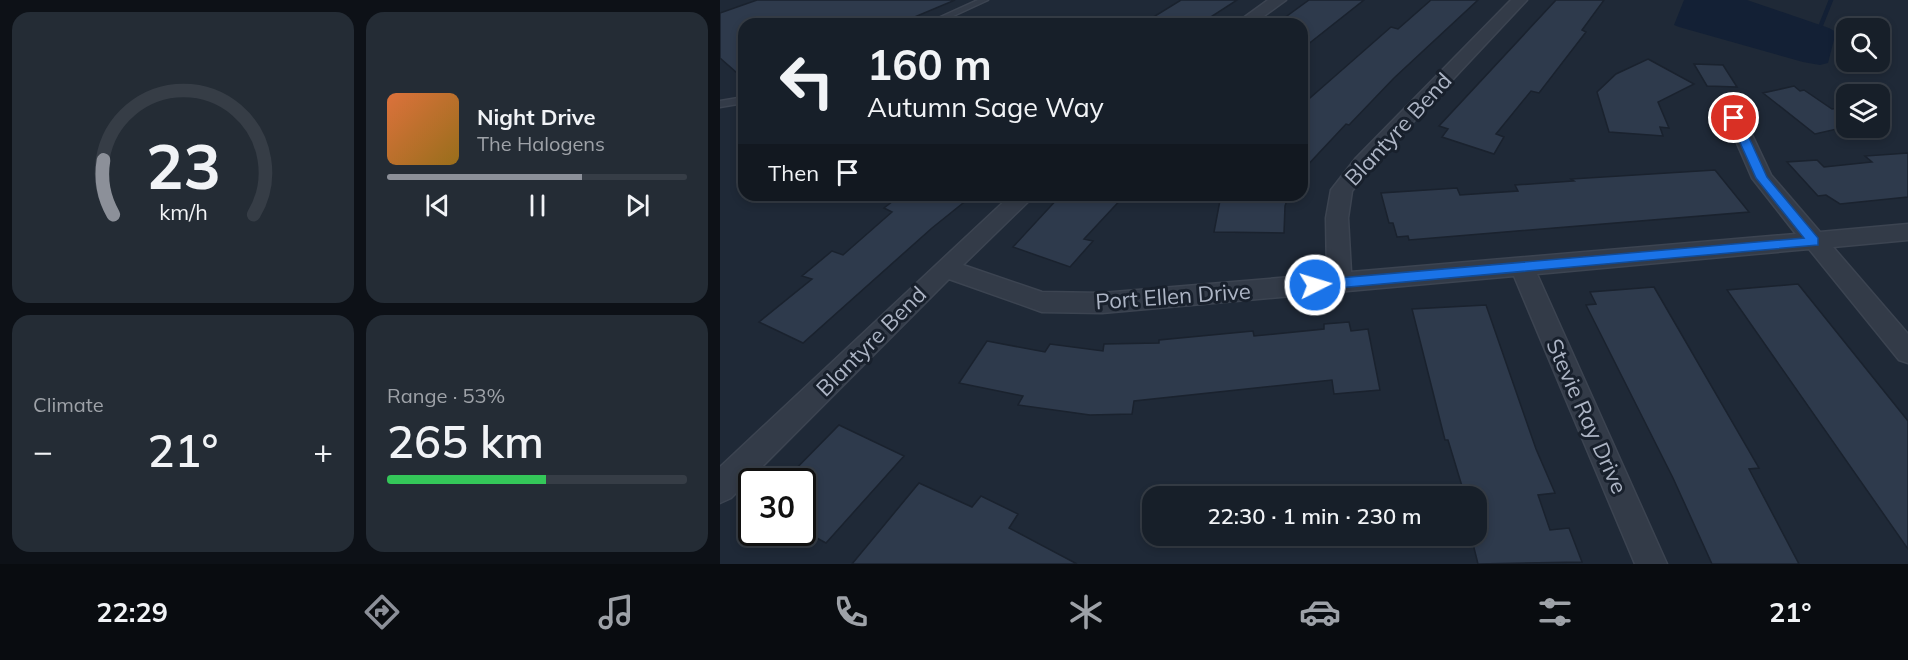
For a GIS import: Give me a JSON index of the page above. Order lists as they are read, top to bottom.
{
  "streets": {
    "street": ["Blantyre Bend", "Port Ellen Drive", "Stevie Ray Drive"]
  },
  "crossings": [
    ["Blantyre Bend", "Port Ellen Drive"],
    ["Port Ellen Drive", "Stevie Ray Drive"]
  ],
  "page": {
    "turn": ["160 m", "Autumn Sage Way"],
    "song": ["Night Drive", "The Halogens"],
    "then": "Then",
    "tile": [
      "Climate",
      ["Range · 53%", "265 km"]
    ],
    "heat": ["−", "21°", "+"],
    "limit": "30",
    "trip": "22:30 · 1 min · 230 m",
    "tabs": ["22:29", "21°"],
    "gauge": ["23", "km/h"]
  }
}
